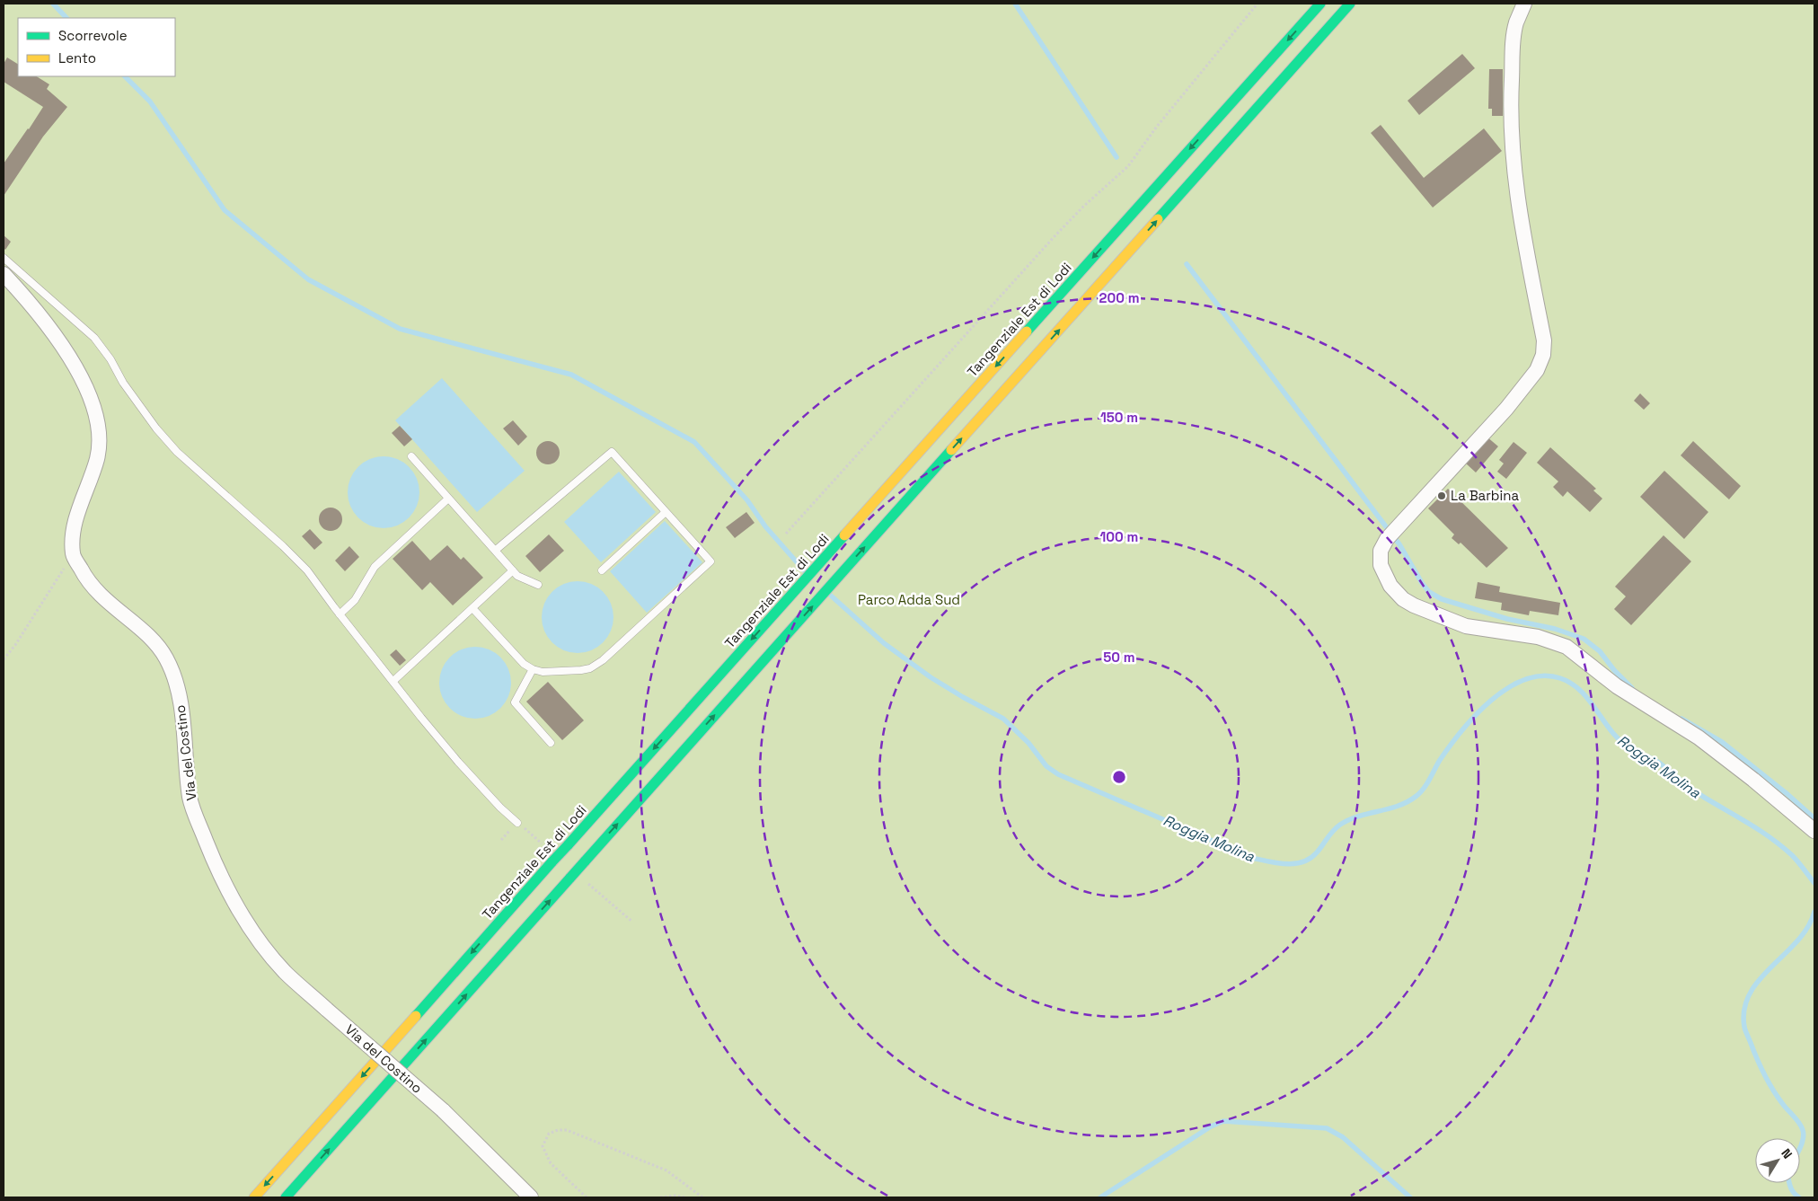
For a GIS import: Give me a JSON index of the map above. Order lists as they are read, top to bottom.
{
  "streets": {
    "highway": ["Tangenziale Est di Lodi"],
    "street": ["Via del Costino"]
  },
  "water": ["Roggia Molina"],
  "parks": ["Parco Adda Sud"],
  "places": ["La Barbina"],
  "legend": ["Scorrevole", "Lento"],
  "north": "top right",
  "rings": [
    "200 m",
    "150 m",
    "100 m",
    "50 m"
  ]
}
